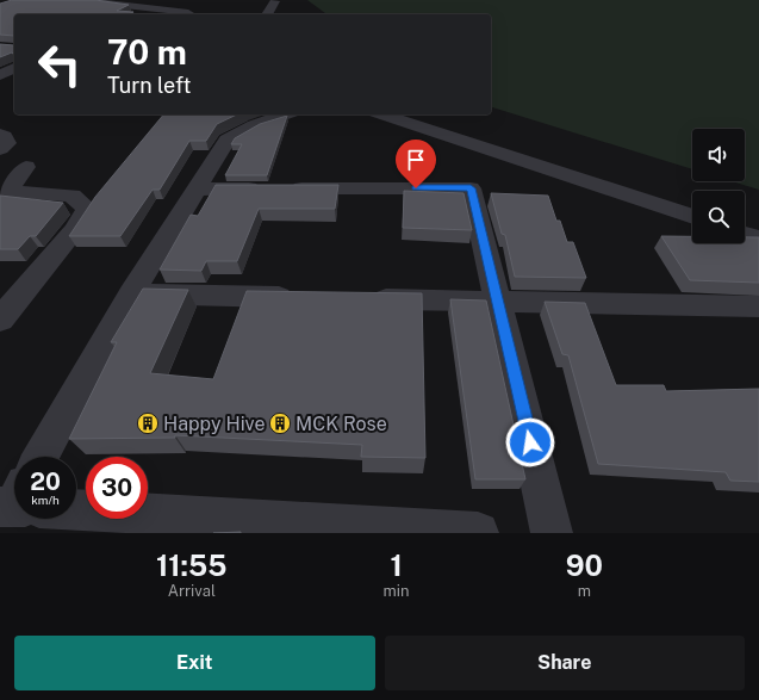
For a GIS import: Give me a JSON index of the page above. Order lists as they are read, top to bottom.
{
  "places": {
    "building": ["Happy Hive", "MCK Rose"]
  },
  "page": {
    "turn": ["70 m", "Turn left"],
    "speed": "20 km/h",
    "limit": "30",
    "eta": [
      "11:55",
      "Arrival",
      "1",
      "min",
      "90",
      "m"
    ],
    "buttons": ["Exit", "Share"]
  }
}
